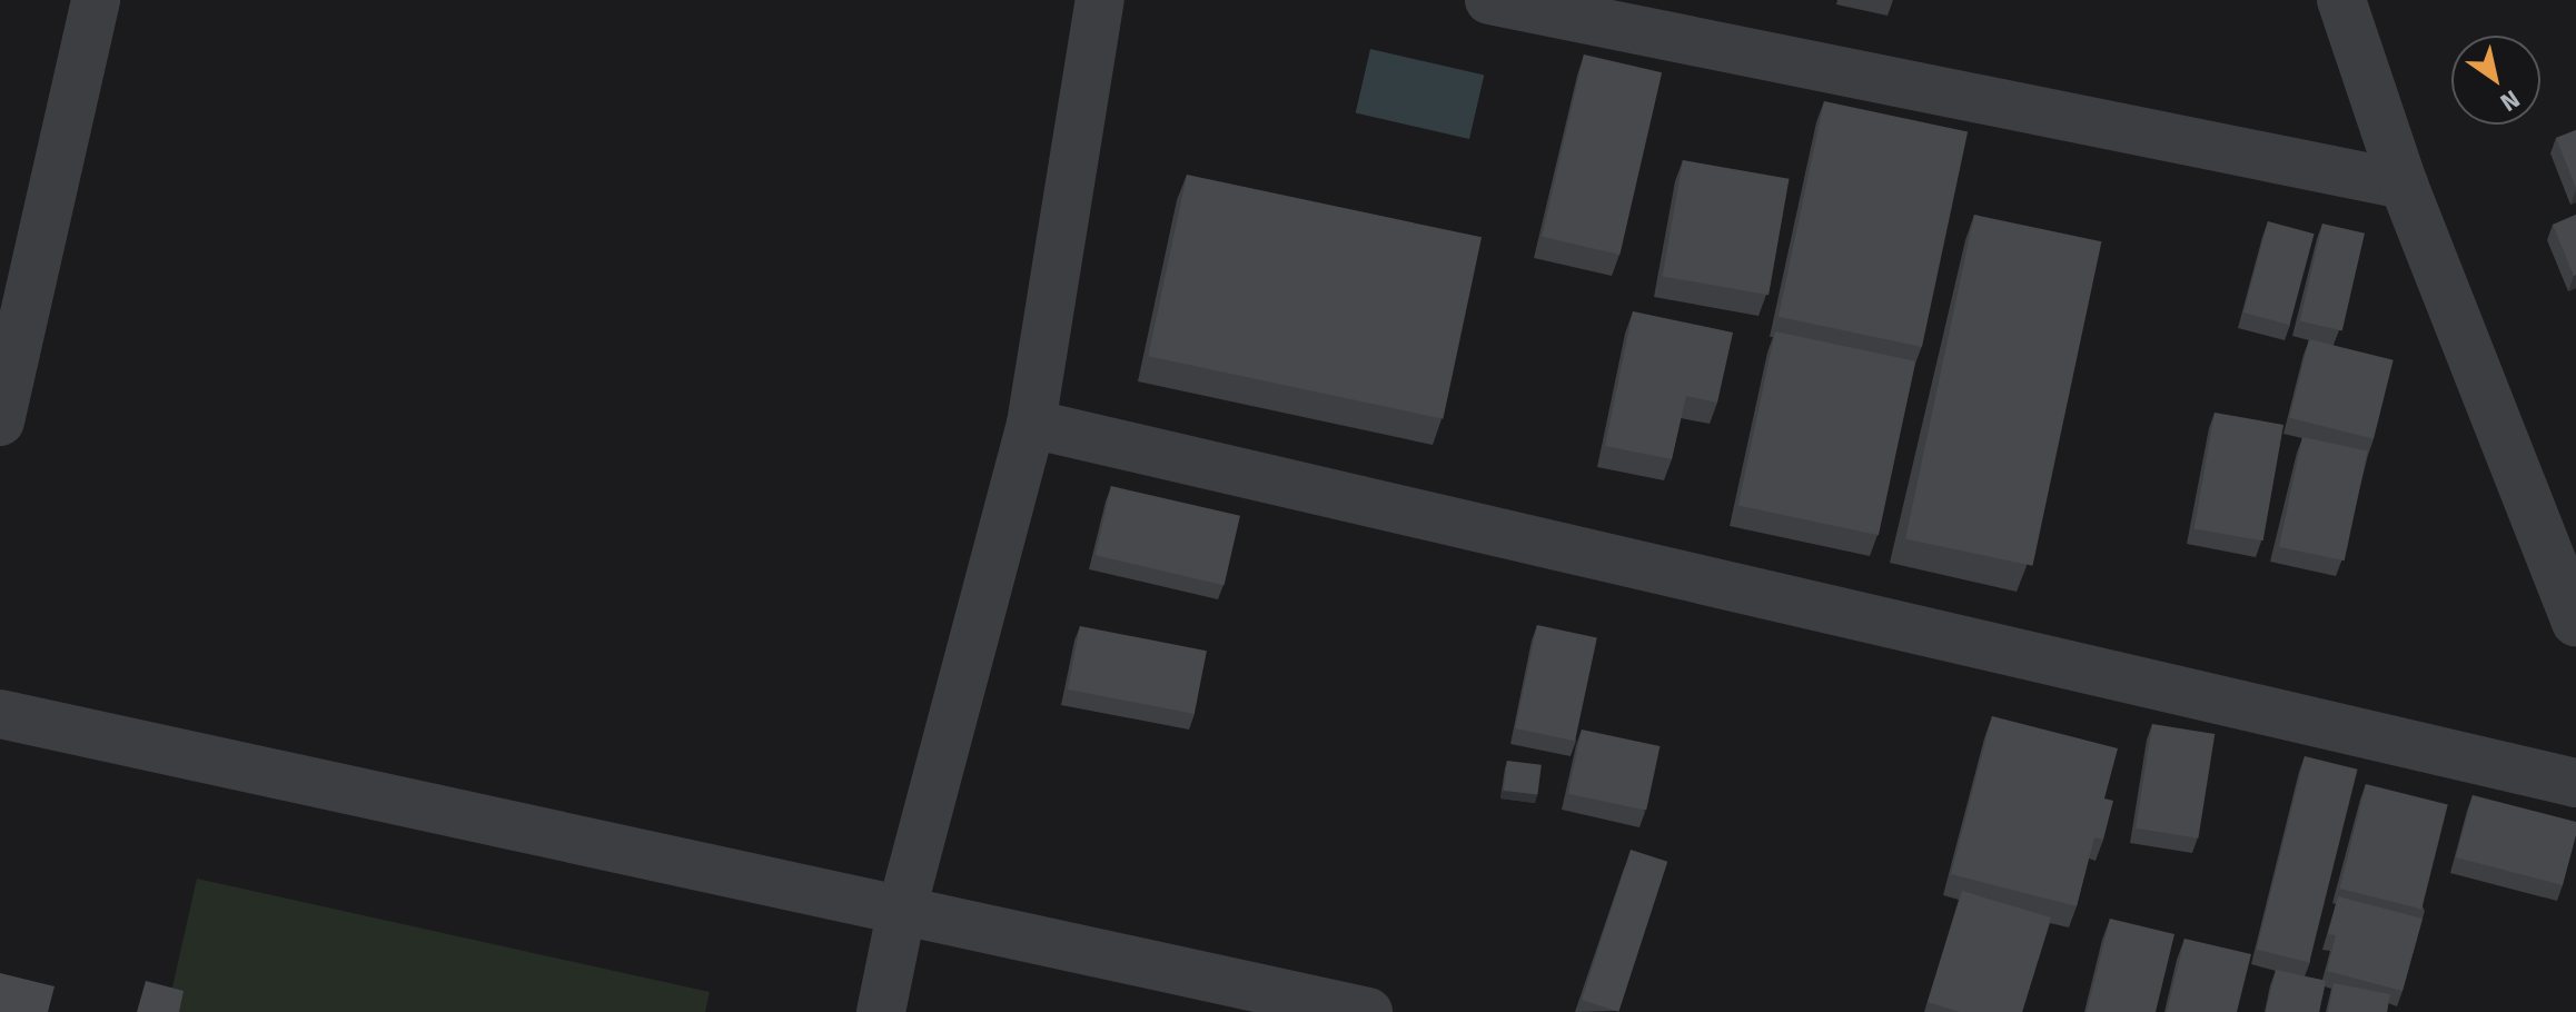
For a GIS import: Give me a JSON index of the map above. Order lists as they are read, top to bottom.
{
  "north": "bottom right"
}
